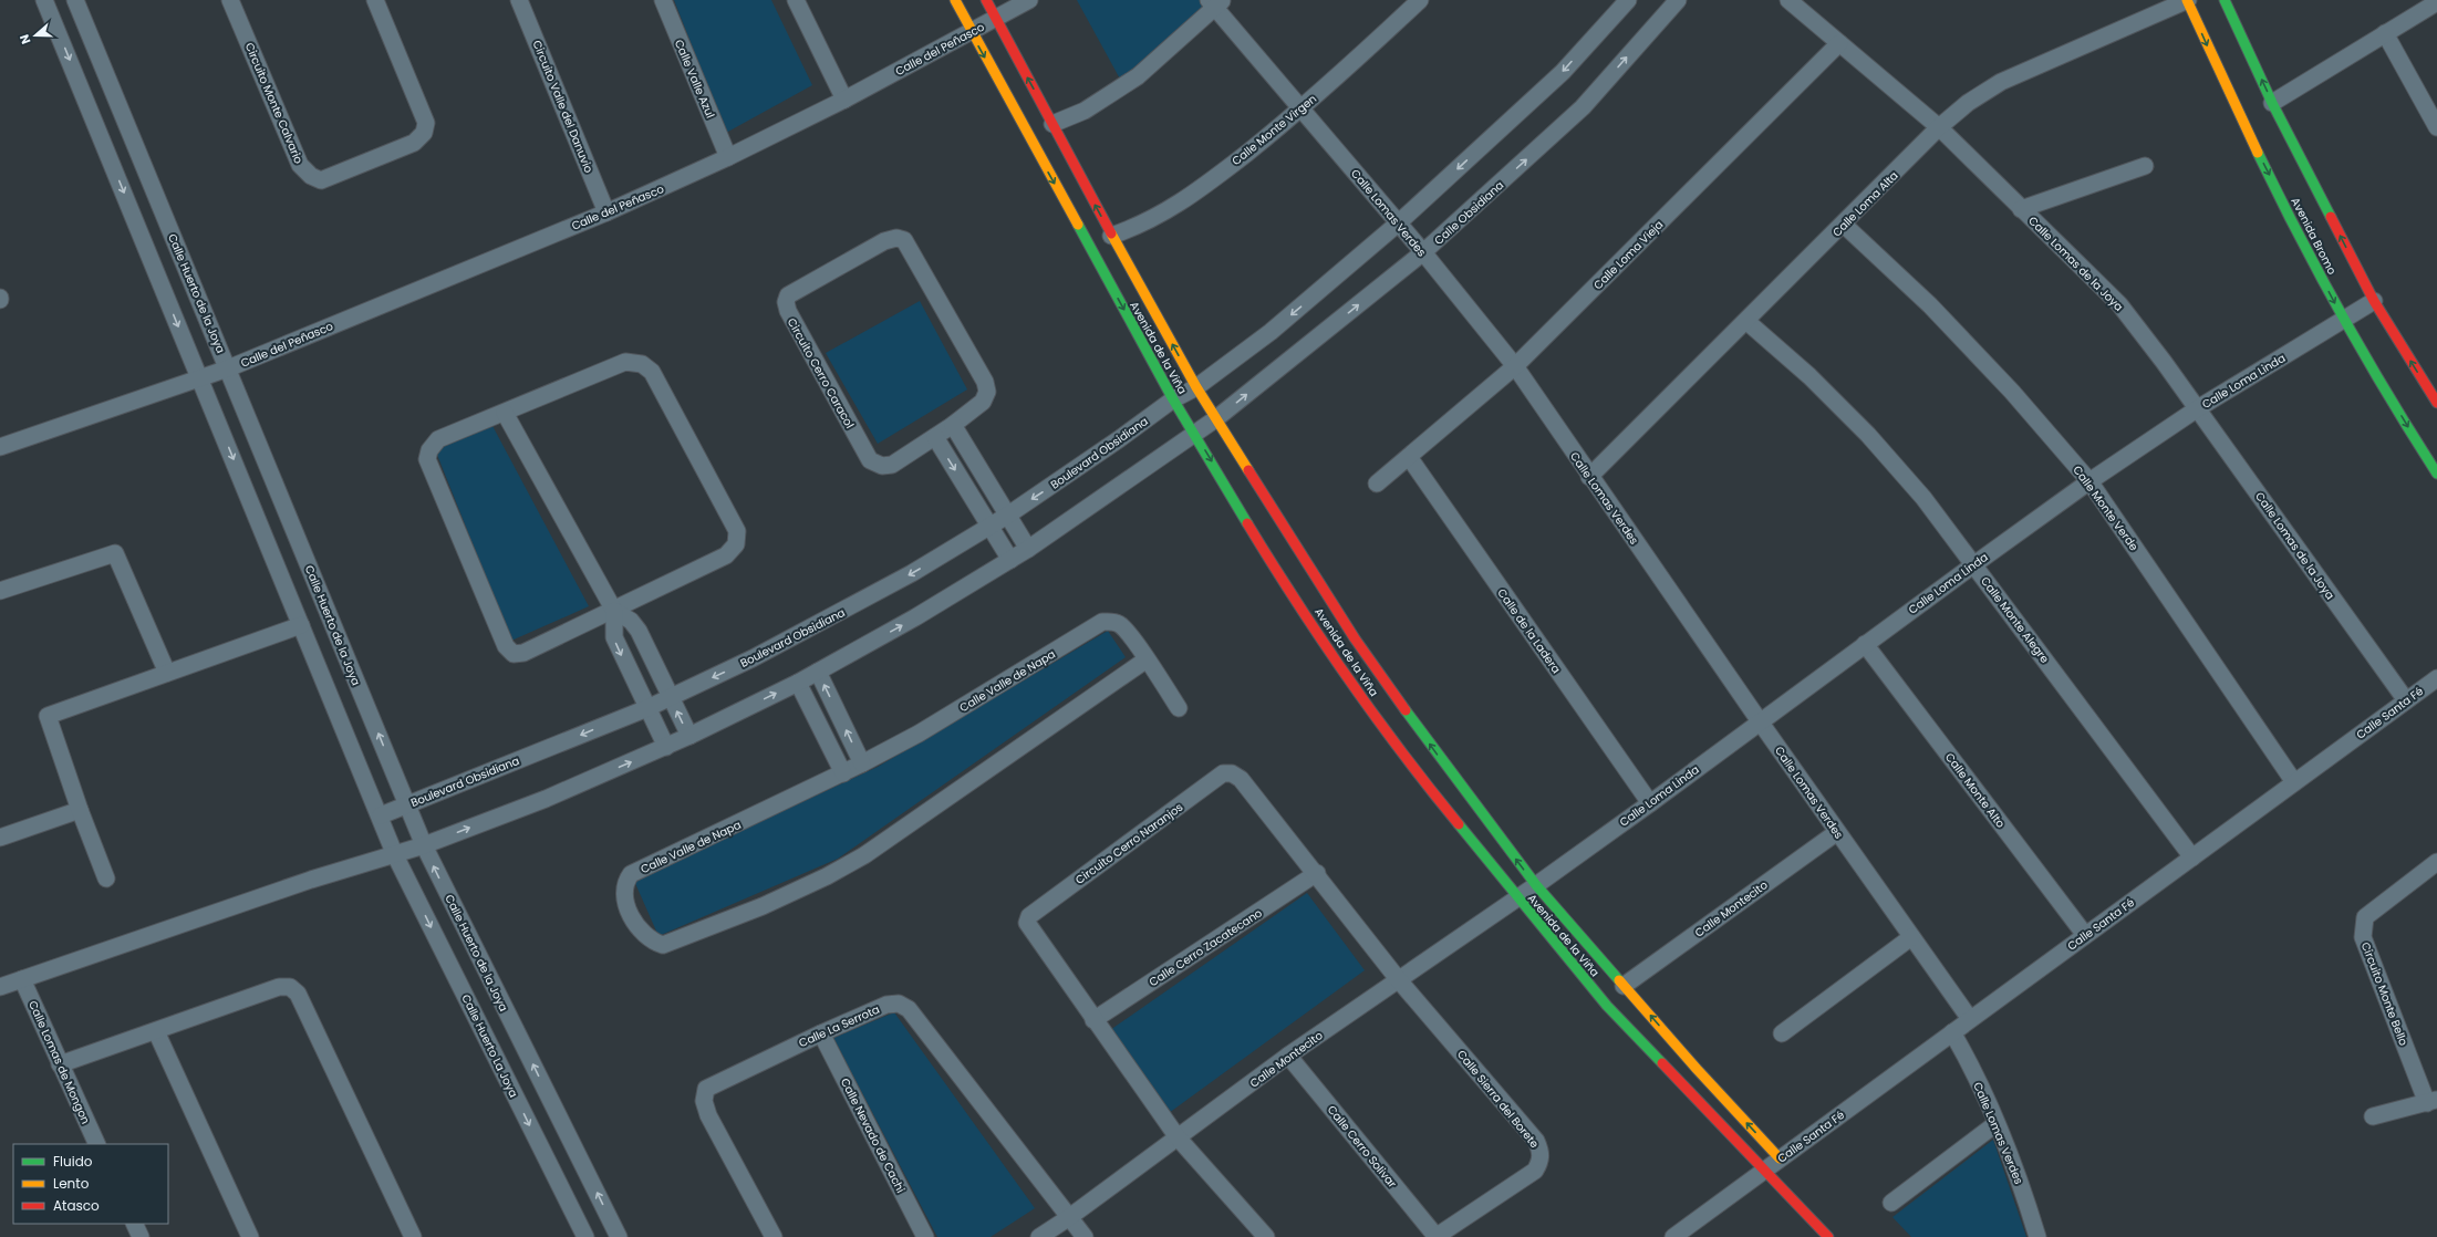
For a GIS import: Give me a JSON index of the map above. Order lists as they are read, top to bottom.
{
  "streets": {
    "street": [
      "Calle del Peñasco",
      "Calle Valle Azul",
      "Circuito Monte Calvario",
      "Circuito Valle del Danuvio",
      "Calle Monte Virgen",
      "Calle Loma Alta",
      "Calle Lomas Verdes",
      "Calle Obsidiana",
      "Avenida Bromo",
      "Calle Loma Vieja",
      "Calle Lomas de la Joya",
      "Calle Huerto de la Joya",
      "Avenida de la Viña",
      "Circuito Cerro Caracol",
      "Calle Loma Linda",
      "Boulevard Obsidiana",
      "Calle Monte Verde",
      "Calle Monte Alegre",
      "Calle de la Ladera",
      "Calle Valle de Napa",
      "Calle Santa Fé",
      "Calle Monte Alto",
      "Circuito Cerro Naranjos",
      "Calle Montecito",
      "Calle Cerro Zacatecano",
      "Circuito Monte Bello",
      "Calle La Serrota",
      "Calle Huerto La Joya",
      "Calle Lomas de Mongon",
      "Calle Sierra del Borete",
      "Calle Nevado de Cachi",
      "Calle Cerro Solivar"
    ]
  },
  "crossings": [
    ["Calle del Peñasco", "Calle Valle Azul"],
    ["Calle del Peñasco", "Circuito Valle del Danuvio"],
    ["Calle del Peñasco", "Calle Huerto de la Joya"],
    ["Calle del Peñasco", "Avenida de la Viña"],
    ["Calle del Peñasco", "Calle Huerto La Joya"],
    ["Calle Monte Virgen", "Calle Lomas Verdes"],
    ["Calle Monte Virgen", "Avenida de la Viña"],
    ["Calle Loma Alta", "Calle Lomas Verdes"],
    ["Calle Loma Alta", "Avenida Bromo"],
    ["Calle Loma Alta", "Calle Lomas de la Joya"],
    ["Calle Loma Alta", "Calle Monte Verde"],
    ["Calle Loma Alta", "Calle Monte Alegre"],
    ["Calle Lomas Verdes", "Calle Obsidiana"],
    ["Calle Lomas Verdes", "Calle Loma Vieja"],
    ["Calle Lomas Verdes", "Calle Loma Linda"],
    ["Calle Lomas Verdes", "Calle Santa Fé"],
    ["Calle Lomas Verdes", "Calle Montecito"],
    ["Calle Obsidiana", "Avenida de la Viña"],
    ["Avenida Bromo", "Calle Loma Linda"],
    ["Calle Loma Vieja", "Calle Lomas de la Joya"],
    ["Calle Loma Vieja", "Calle de la Ladera"],
    ["Calle Lomas de la Joya", "Calle Loma Linda"],
    ["Calle Lomas de la Joya", "Calle Santa Fé"],
    ["Calle Huerto de la Joya", "Boulevard Obsidiana"],
    ["Avenida de la Viña", "Calle Loma Linda"],
    ["Avenida de la Viña", "Boulevard Obsidiana"],
    ["Avenida de la Viña", "Calle Santa Fé"],
    ["Avenida de la Viña", "Calle Montecito"],
    ["Calle Loma Linda", "Calle Monte Verde"],
    ["Calle Loma Linda", "Calle Monte Alegre"],
    ["Calle Loma Linda", "Calle de la Ladera"],
    ["Calle Loma Linda", "Calle Monte Alto"],
    ["Calle Loma Linda", "Calle Montecito"],
    ["Boulevard Obsidiana", "Calle Huerto La Joya"],
    ["Calle Monte Verde", "Calle Santa Fé"],
    ["Calle Monte Alegre", "Calle Santa Fé"],
    ["Calle Santa Fé", "Calle Monte Alto"],
    ["Circuito Cerro Naranjos", "Calle Montecito"],
    ["Circuito Cerro Naranjos", "Calle Cerro Zacatecano"],
    ["Circuito Cerro Naranjos", "Calle Sierra del Borete"],
    ["Calle Montecito", "Calle La Serrota"],
    ["Calle Montecito", "Calle Sierra del Borete"],
    ["Calle Montecito", "Calle Cerro Solivar"],
    ["Calle La Serrota", "Calle Nevado de Cachi"],
    ["Calle Sierra del Borete", "Calle Cerro Solivar"]
  ],
  "one_way": ["Calle Huerto de la Joya", "Calle Huerto La Joya"],
  "legend": ["Fluido", "Lento", "Atasco"],
  "north": "left"
}
